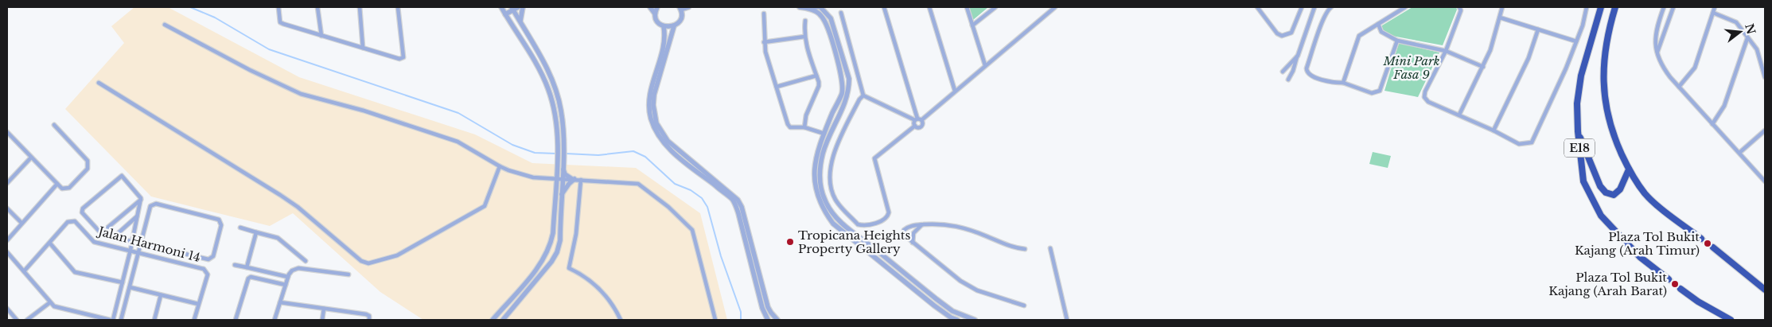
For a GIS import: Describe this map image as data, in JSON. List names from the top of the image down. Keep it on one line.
{"streets":{"highway":["E18"],"street":["Jalan Harmoni 14"]},"parks":["Mini Park Fasa 9"],"places":["Tropicana Heights Property Gallery","Plaza Tol Bukit Kajang (Arah Timur)","Plaza Tol Bukit Kajang (Arah Barat)"],"north":"right"}
